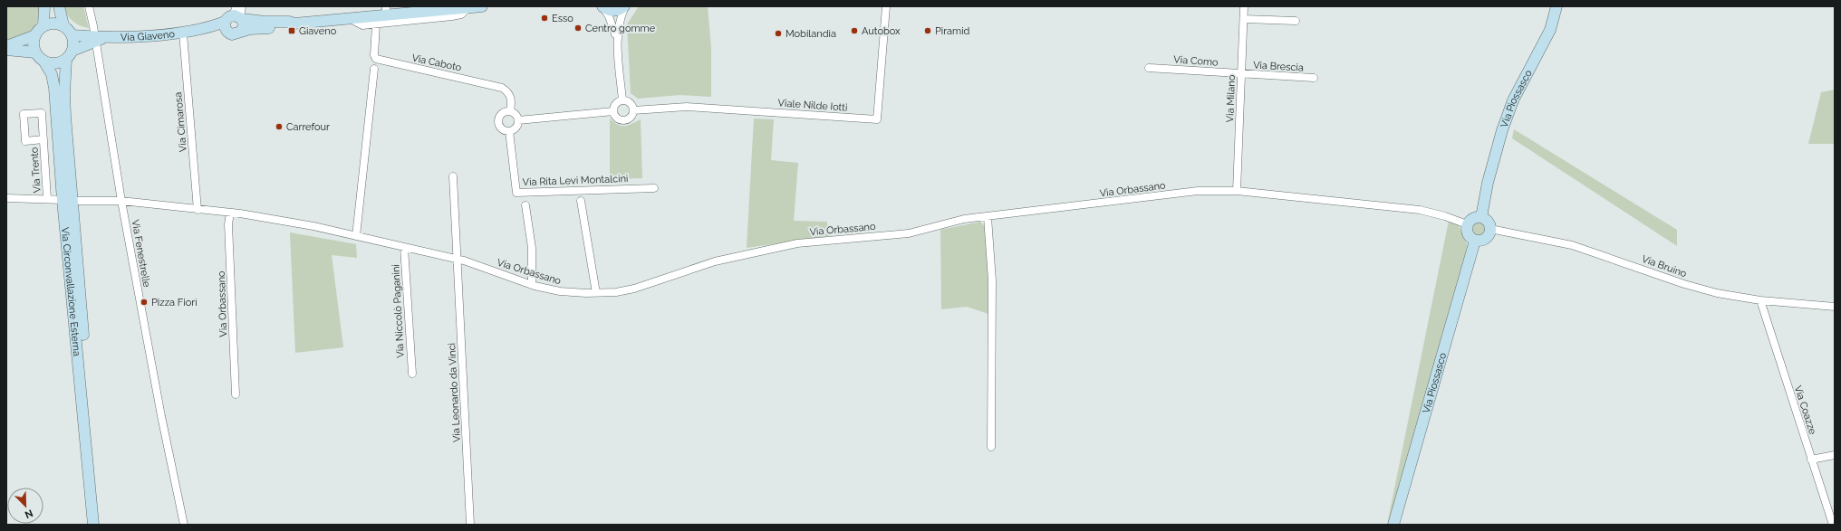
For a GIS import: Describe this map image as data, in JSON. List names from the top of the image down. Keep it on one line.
{"streets":{"main road":["Via Giaveno","Via Piossasco","Via Circonvallazione Esterna"],"street":["Via Como","Via Caboto","Via Brescia","Via Milano","Viale Nilde Iotti","Via Cimarosa","Via Trento","Via Rita Levi Montalcini","Via Orbassano","Via Fenestrelle","Via Bruino","Via Niccolò Paganini","Via Leonardo da Vinci","Via Coazze"]},"crossings":[["Via Giaveno","Via Cimarosa"],["Via Giaveno","Via Fenestrelle"],["Via Giaveno","Via Circonvallazione Esterna"],["Via Como","Via Brescia"],["Via Como","Via Milano"],["Via Caboto","Via Rita Levi Montalcini"],["Via Brescia","Via Milano"],["Via Milano","Via Orbassano"],["Via Piossasco","Via Orbassano"],["Via Piossasco","Via Bruino"],["Via Cimarosa","Via Orbassano"],["Via Trento","Via Orbassano"],["Via Trento","Via Circonvallazione Esterna"],["Via Orbassano","Via Fenestrelle"],["Via Orbassano","Via Bruino"],["Via Orbassano","Via Circonvallazione Esterna"],["Via Orbassano","Via Niccolò Paganini"],["Via Orbassano","Via Leonardo da Vinci"],["Via Bruino","Via Coazze"]],"places":{"other":["Esso","Centro gomme","Autobox","Piramid","Mobilandia","Carrefour","Pizza Fiorì"],"transit":["Giaveno"]},"north":"bottom right"}
